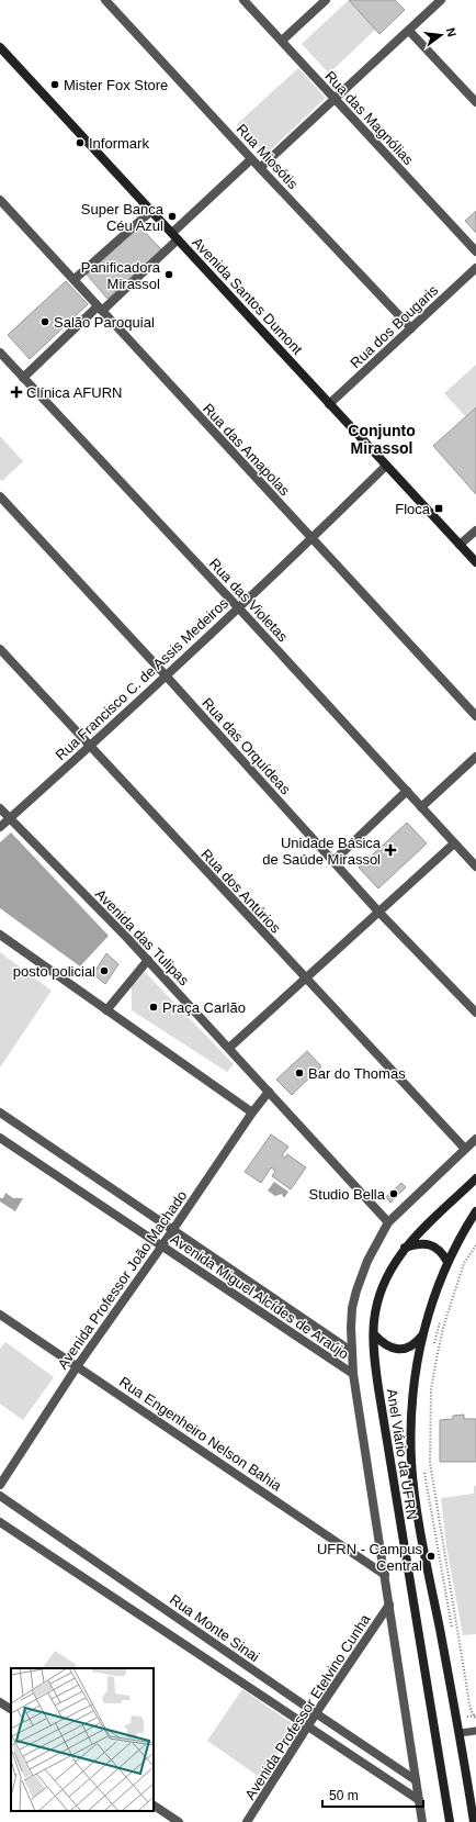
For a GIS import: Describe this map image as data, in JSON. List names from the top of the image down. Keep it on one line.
{"streets":{"main road":["Avenida Santos Dumont","Anel Viário da UFRN"],"street":["Rua das Magnólias","Rua Miosótis","Rua dos Bougaris","Rua das Amapolas","Rua das Violetas","Rua Francisco C. de Assis Medeiros","Rua das Orquídeas","Rua dos Antúrios","Avenida das Tulipas","Avenida Professor João Machado","Avenida Miguel Alcídes de Araújo","Rua Engenheiro Nelson Bahia","Rua Monte Sinai","Avenida Professor Etelvino Cunha"]},"crossings":[["Rua Miosótis","Rua dos Bougaris"],["Avenida Santos Dumont","Rua dos Bougaris"],["Avenida Santos Dumont","Rua Francisco C. de Assis Medeiros"],["Rua das Amapolas","Rua Francisco C. de Assis Medeiros"],["Rua das Violetas","Rua Francisco C. de Assis Medeiros"],["Rua Francisco C. de Assis Medeiros","Rua das Orquídeas"],["Rua Francisco C. de Assis Medeiros","Rua dos Antúrios"],["Rua Francisco C. de Assis Medeiros","Avenida das Tulipas"],["Avenida das Tulipas","Avenida Professor João Machado"],["Avenida Professor João Machado","Avenida Miguel Alcídes de Araújo"],["Avenida Professor João Machado","Rua Engenheiro Nelson Bahia"],["Rua Monte Sinai","Avenida Professor Etelvino Cunha"]],"districts":["Conjunto Mirassol"],"places":{"other":["Mister Fox Store","Informark","Super Banca Céu Azul","Panificadora Mirassol","Salão Paroquial","posto policial","Praça Carlão","Bar do Thomas","Studio Bella","UFRN - Campus Central"],"health":["Clínica AFURN","Unidade Básica de Saúde Mirassol"],"transit":["Floca"]},"scale_bar":"50 m","north":"right"}
